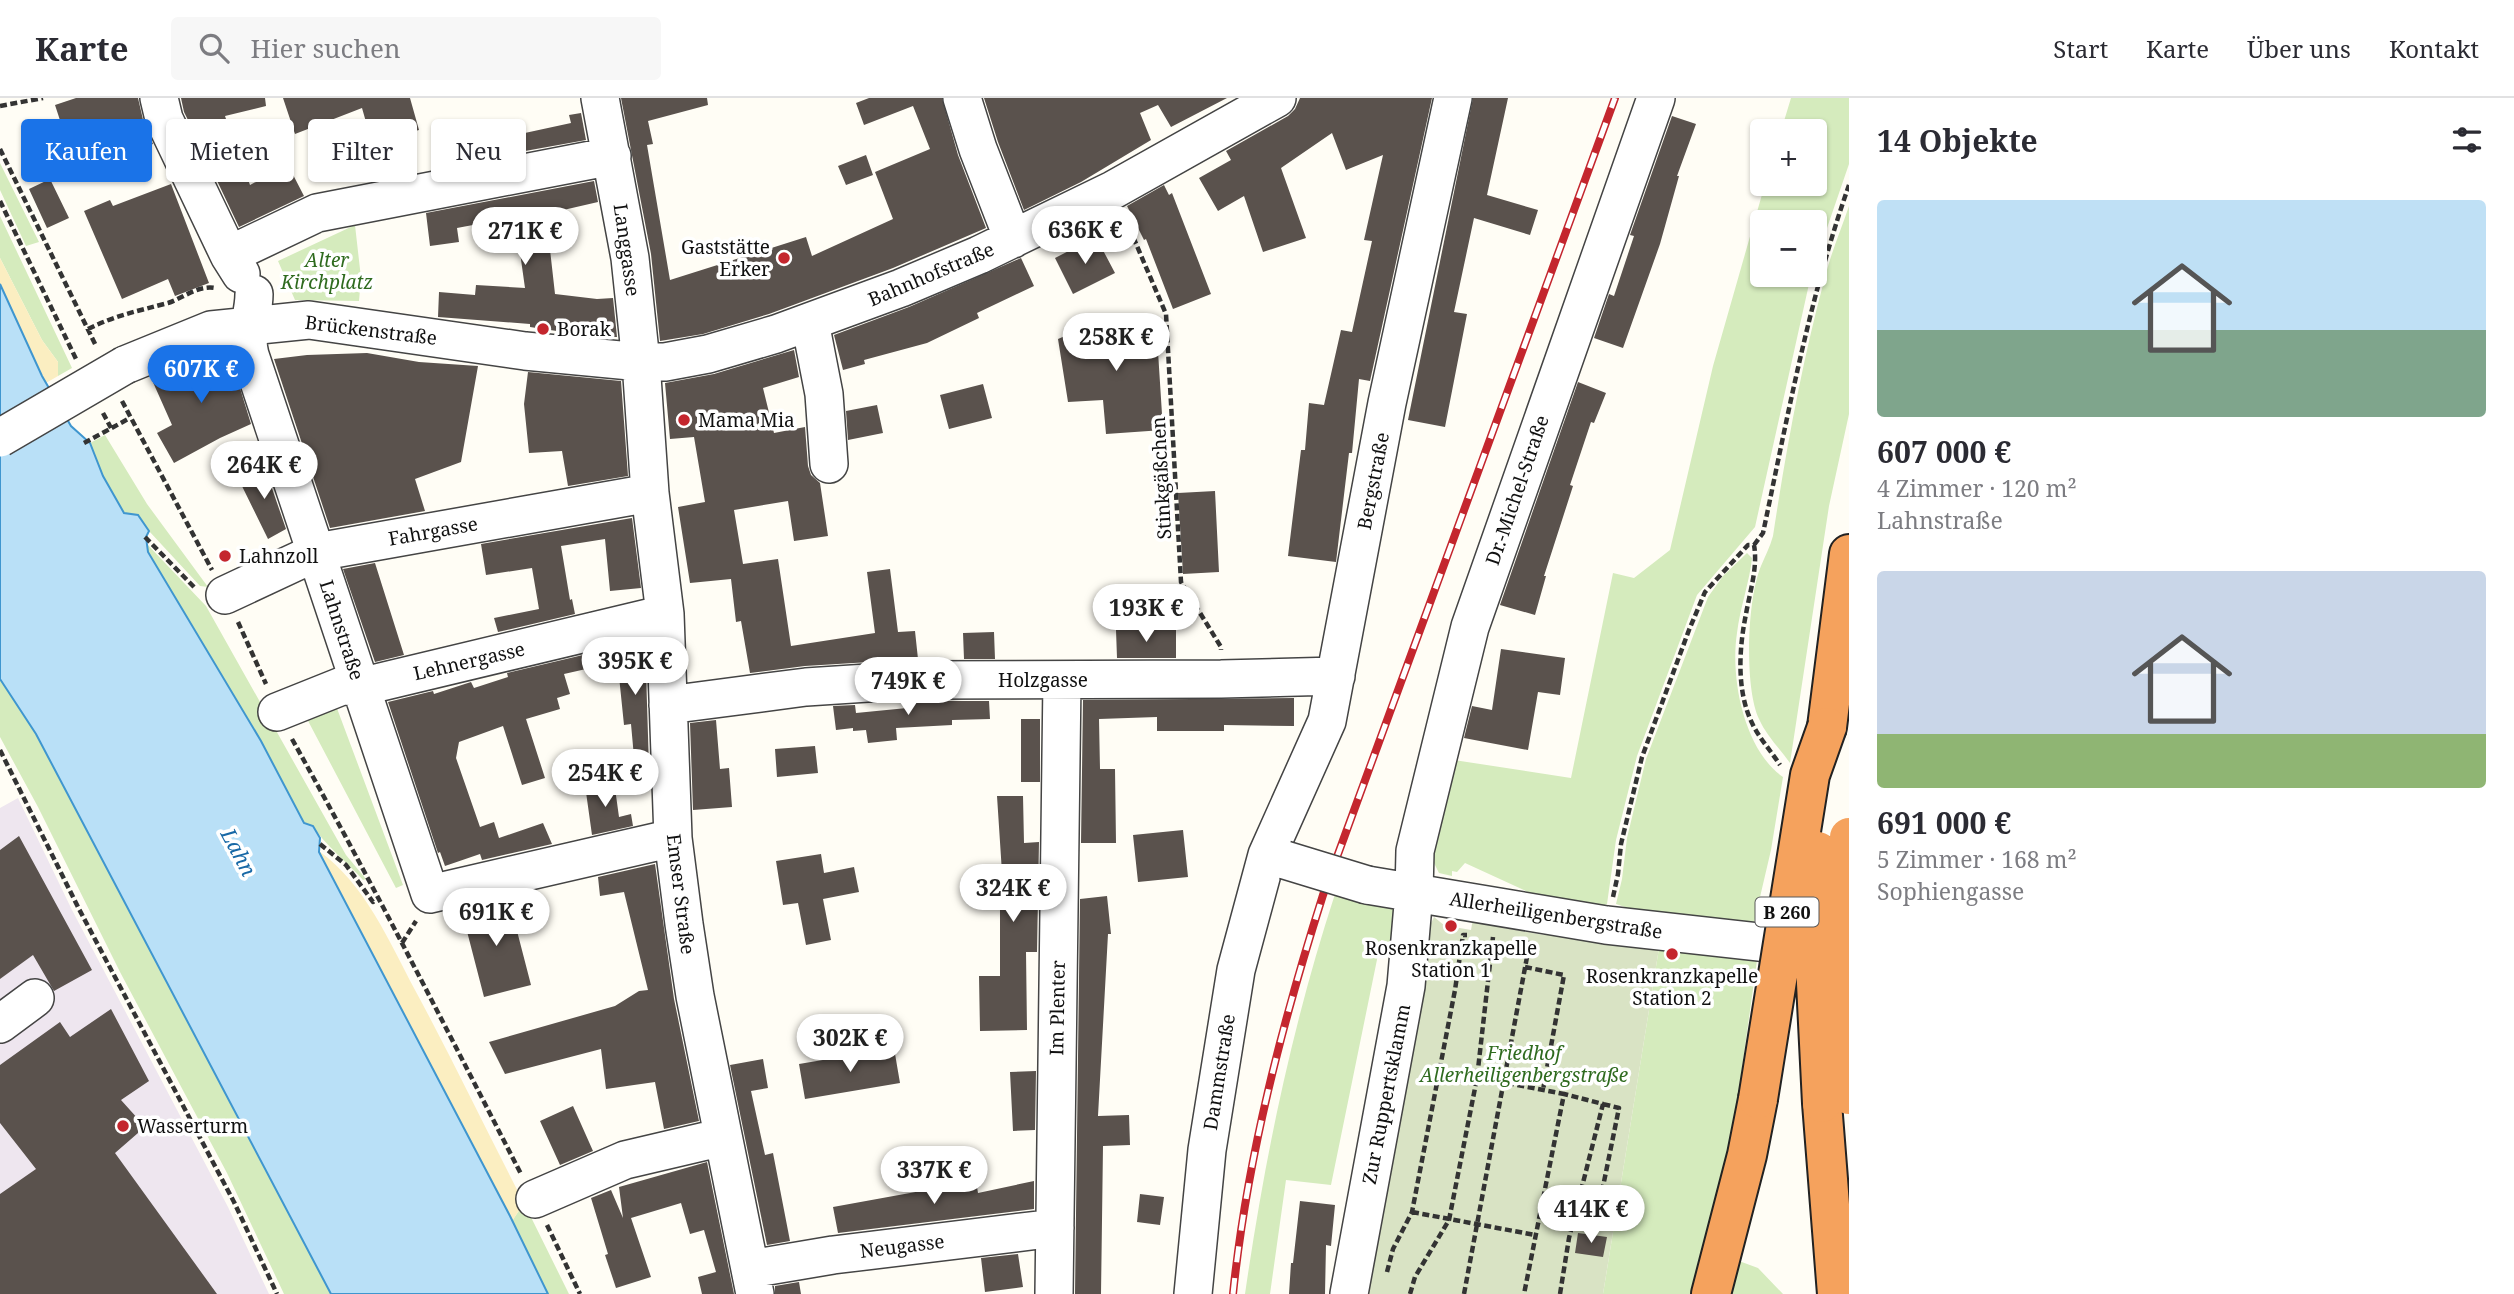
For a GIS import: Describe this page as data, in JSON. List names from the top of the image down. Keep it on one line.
{"streets":{"highway":["B 260"],"street":["Langgasse","Bahnhofstraße","Brückenstraße","Bergstraße","Dr.-Michel-Straße","Fahrgasse","Lahnstraße","Lehnergasse","Holzgasse","Emser Straße","Allerheiligenbergstraße","Im Plenter","Dammstraße","Zur Ruppertsklamm","Neugasse"],"path":["Stinkgäßchen"]},"crossings":[["Langgasse","Brückenstraße"],["Langgasse","Emser Straße"],["Bahnhofstraße","Brückenstraße"],["Bahnhofstraße","Stinkgäßchen"],["Brückenstraße","Lahnstraße"],["Brückenstraße","Emser Straße"],["Stinkgäßchen","Holzgasse"],["Bergstraße","Holzgasse"],["Bergstraße","Allerheiligenbergstraße"],["Bergstraße","Dammstraße"],["Dr.-Michel-Straße","Allerheiligenbergstraße"],["Dr.-Michel-Straße","Zur Ruppertsklamm"],["Fahrgasse","Lahnstraße"],["Fahrgasse","Emser Straße"],["Lahnstraße","Lehnergasse"],["Lahnstraße","Emser Straße"],["Lehnergasse","Emser Straße"],["Holzgasse","Emser Straße"],["Holzgasse","Im Plenter"],["Emser Straße","Neugasse"],["Allerheiligenbergstraße","Dammstraße"],["Allerheiligenbergstraße","Zur Ruppertsklamm"],["Im Plenter","Neugasse"]],"water":["Lahn"],"parks":["Alter Kirchplatz","Friedhof Allerheiligenbergstraße"],"places":["Gaststätte Erker","Borak","Mama Mia","Lahnzoll","Rosenkranzkapelle Station 1","Rosenkranzkapelle Station 2","Wasserturm"],"page":{"header":"Karte","search":"Hier suchen","nav":["Start","Karte","Über uns","Kontakt"],"heading":"14 Objekte","map_buttons":["+","−"],"chip":["Kaufen","Mieten","Filter","Neu"],"list":[{"name":"607 000 €","note":"4 Zimmer · 120 m² · Lahnstraße"},{"name":"691 000 €","note":"5 Zimmer · 168 m² · Sophiengasse"}],"price":["636K €","271K €","258K €","607K €","264K €","193K €","395K €","749K €","254K €","324K €","691K €","302K €","337K €","414K €"]}}
